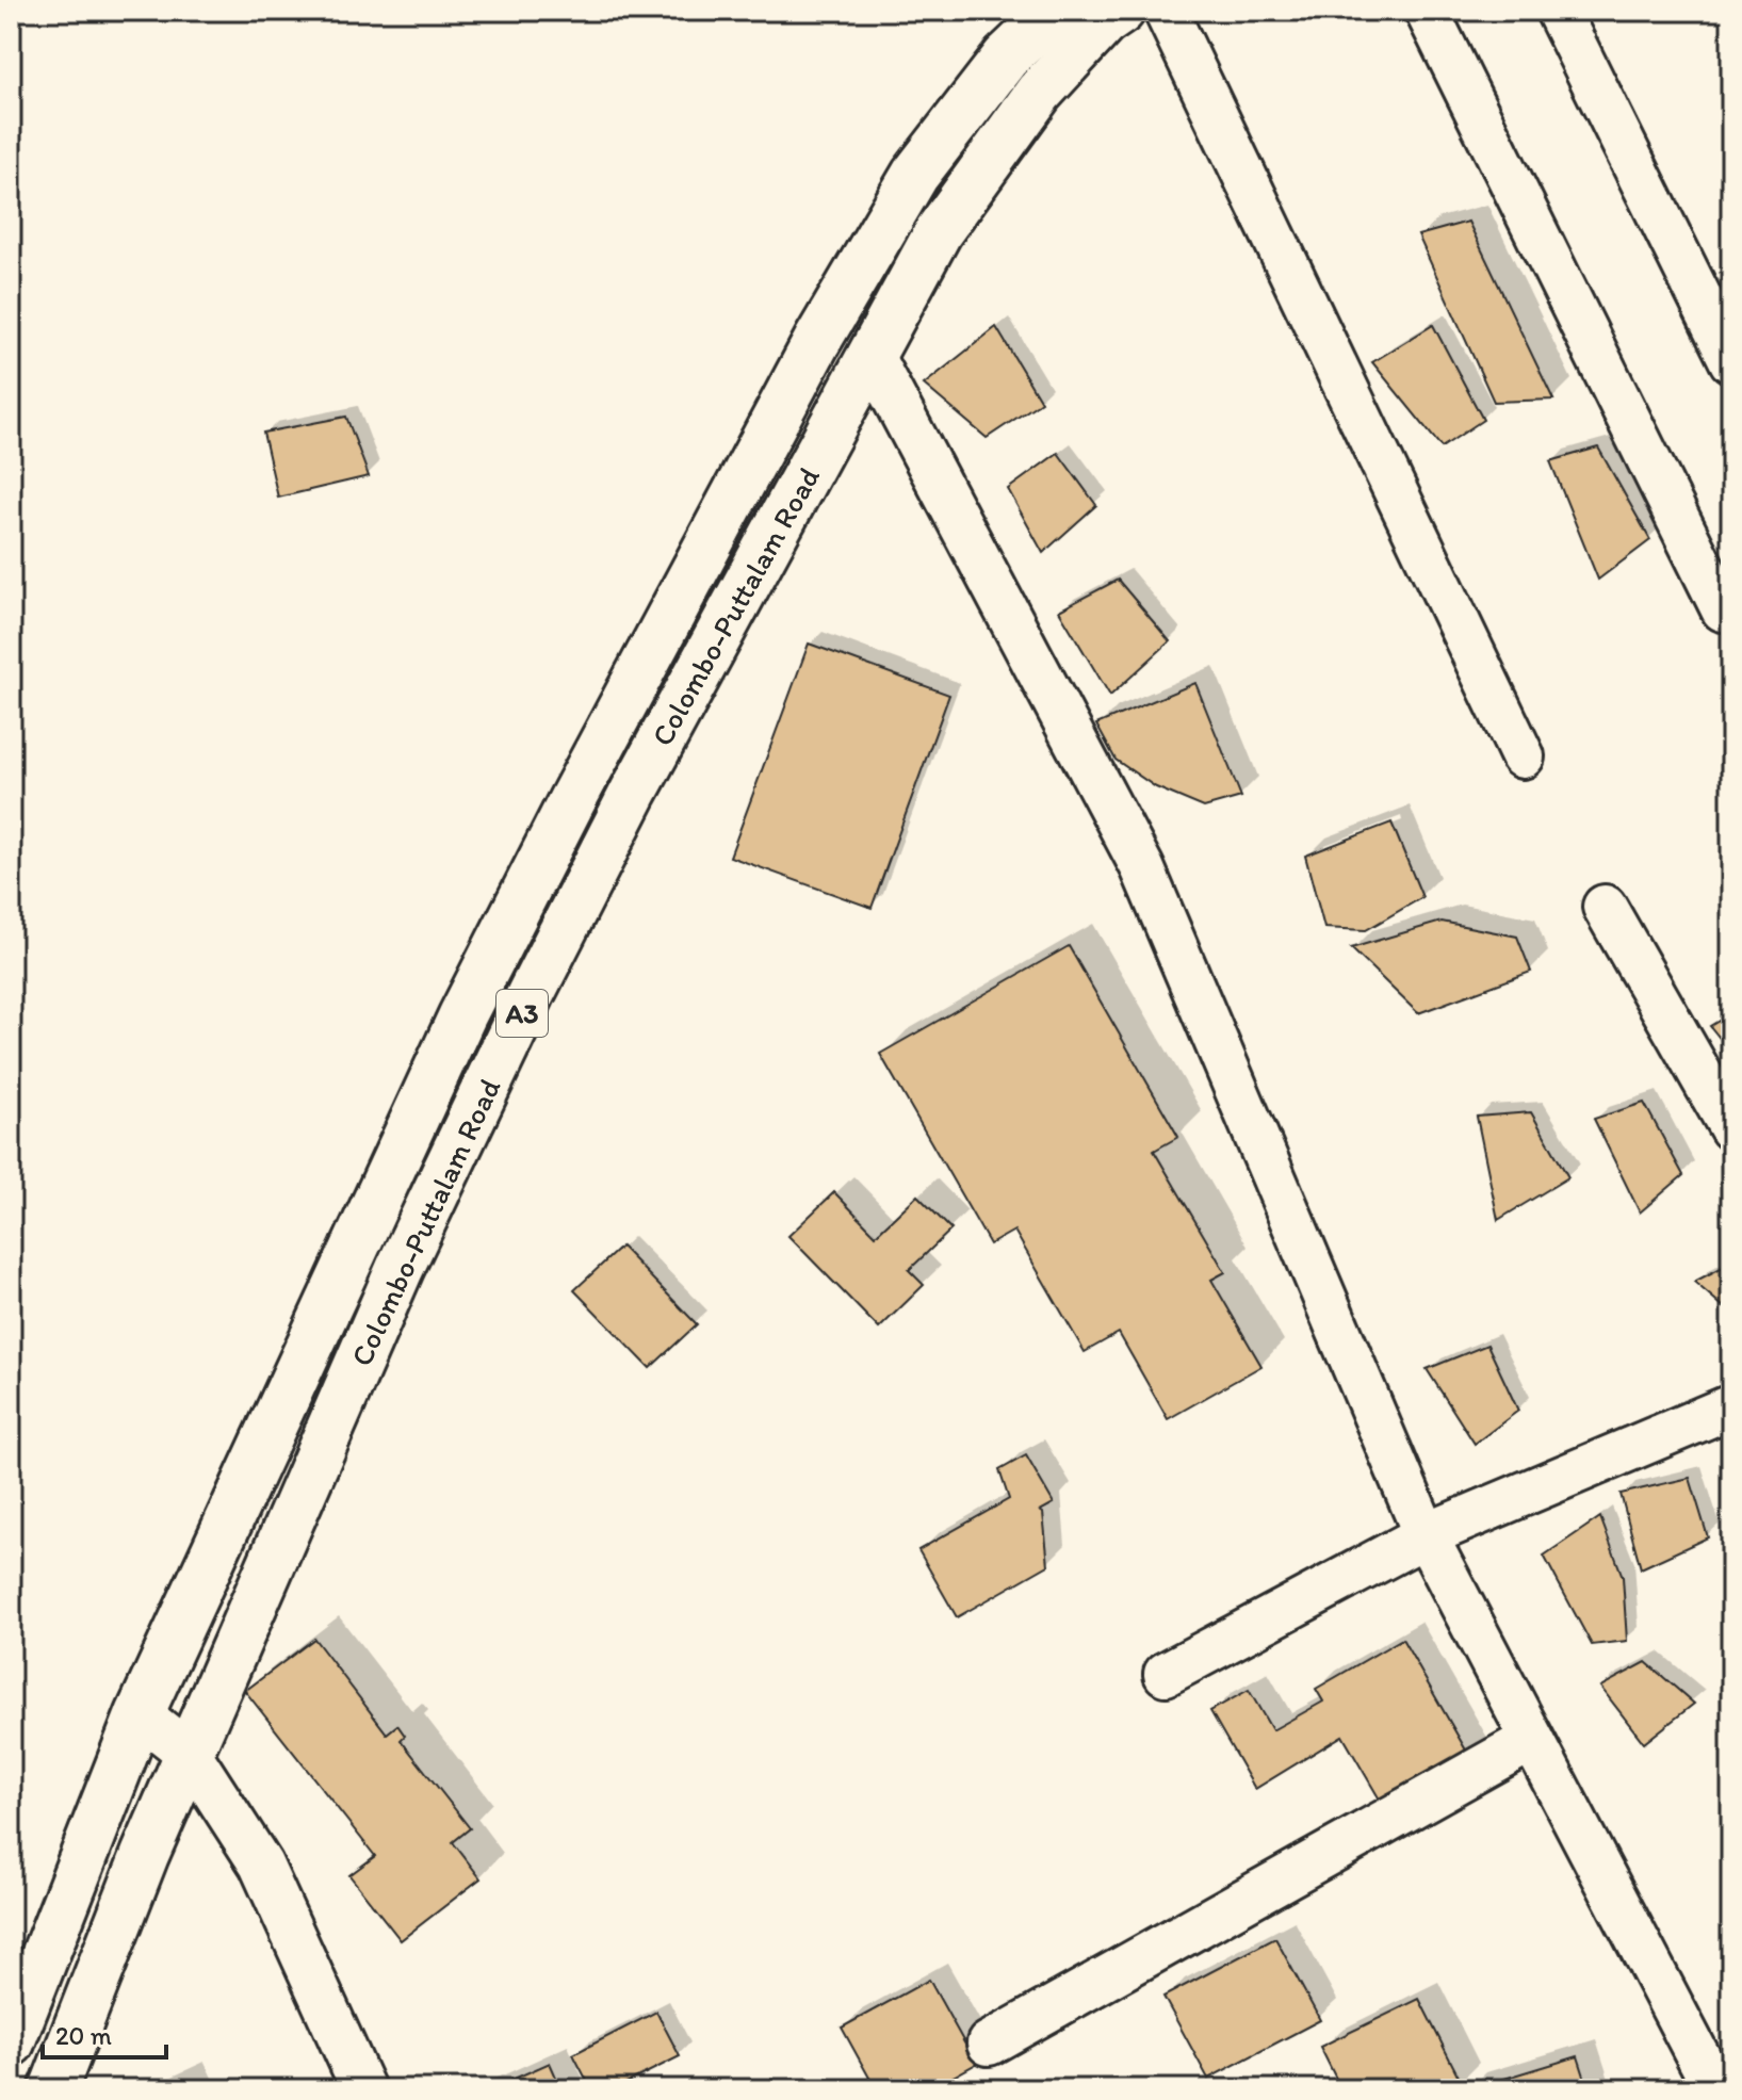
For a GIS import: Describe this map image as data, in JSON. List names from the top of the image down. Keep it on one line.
{"streets":{"highway":["Colombo-Puttalam Road","A3"]},"scale_bar":"20 m"}
